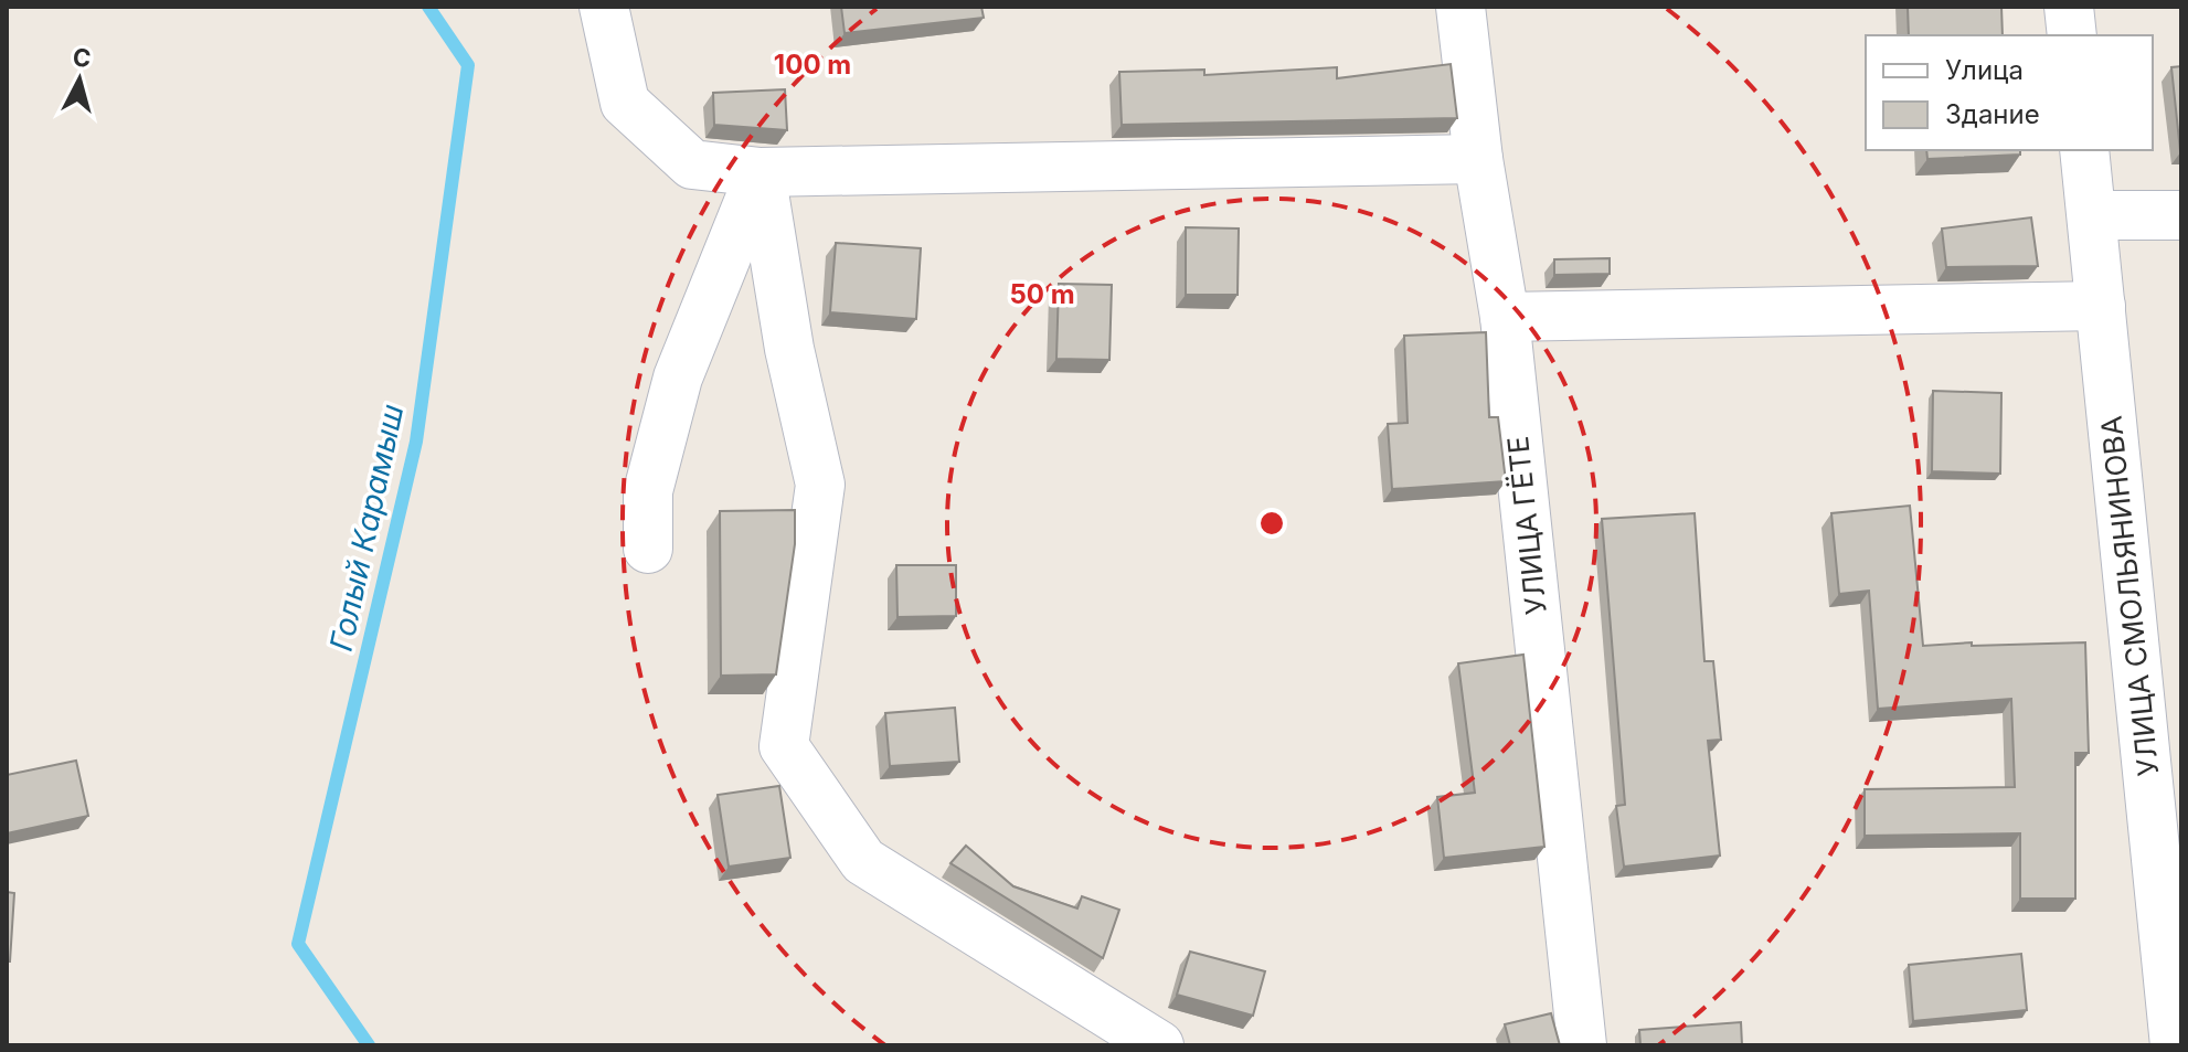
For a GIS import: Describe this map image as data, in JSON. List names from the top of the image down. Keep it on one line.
{"streets":{"street":["УЛИЦА ГЁТЕ","УЛИЦА СМОЛЬЯНИНОВА"]},"water":["Голый Карамыш"],"legend":["Улица","Здание"],"north":"top","rings":["100 m","50 m"]}
